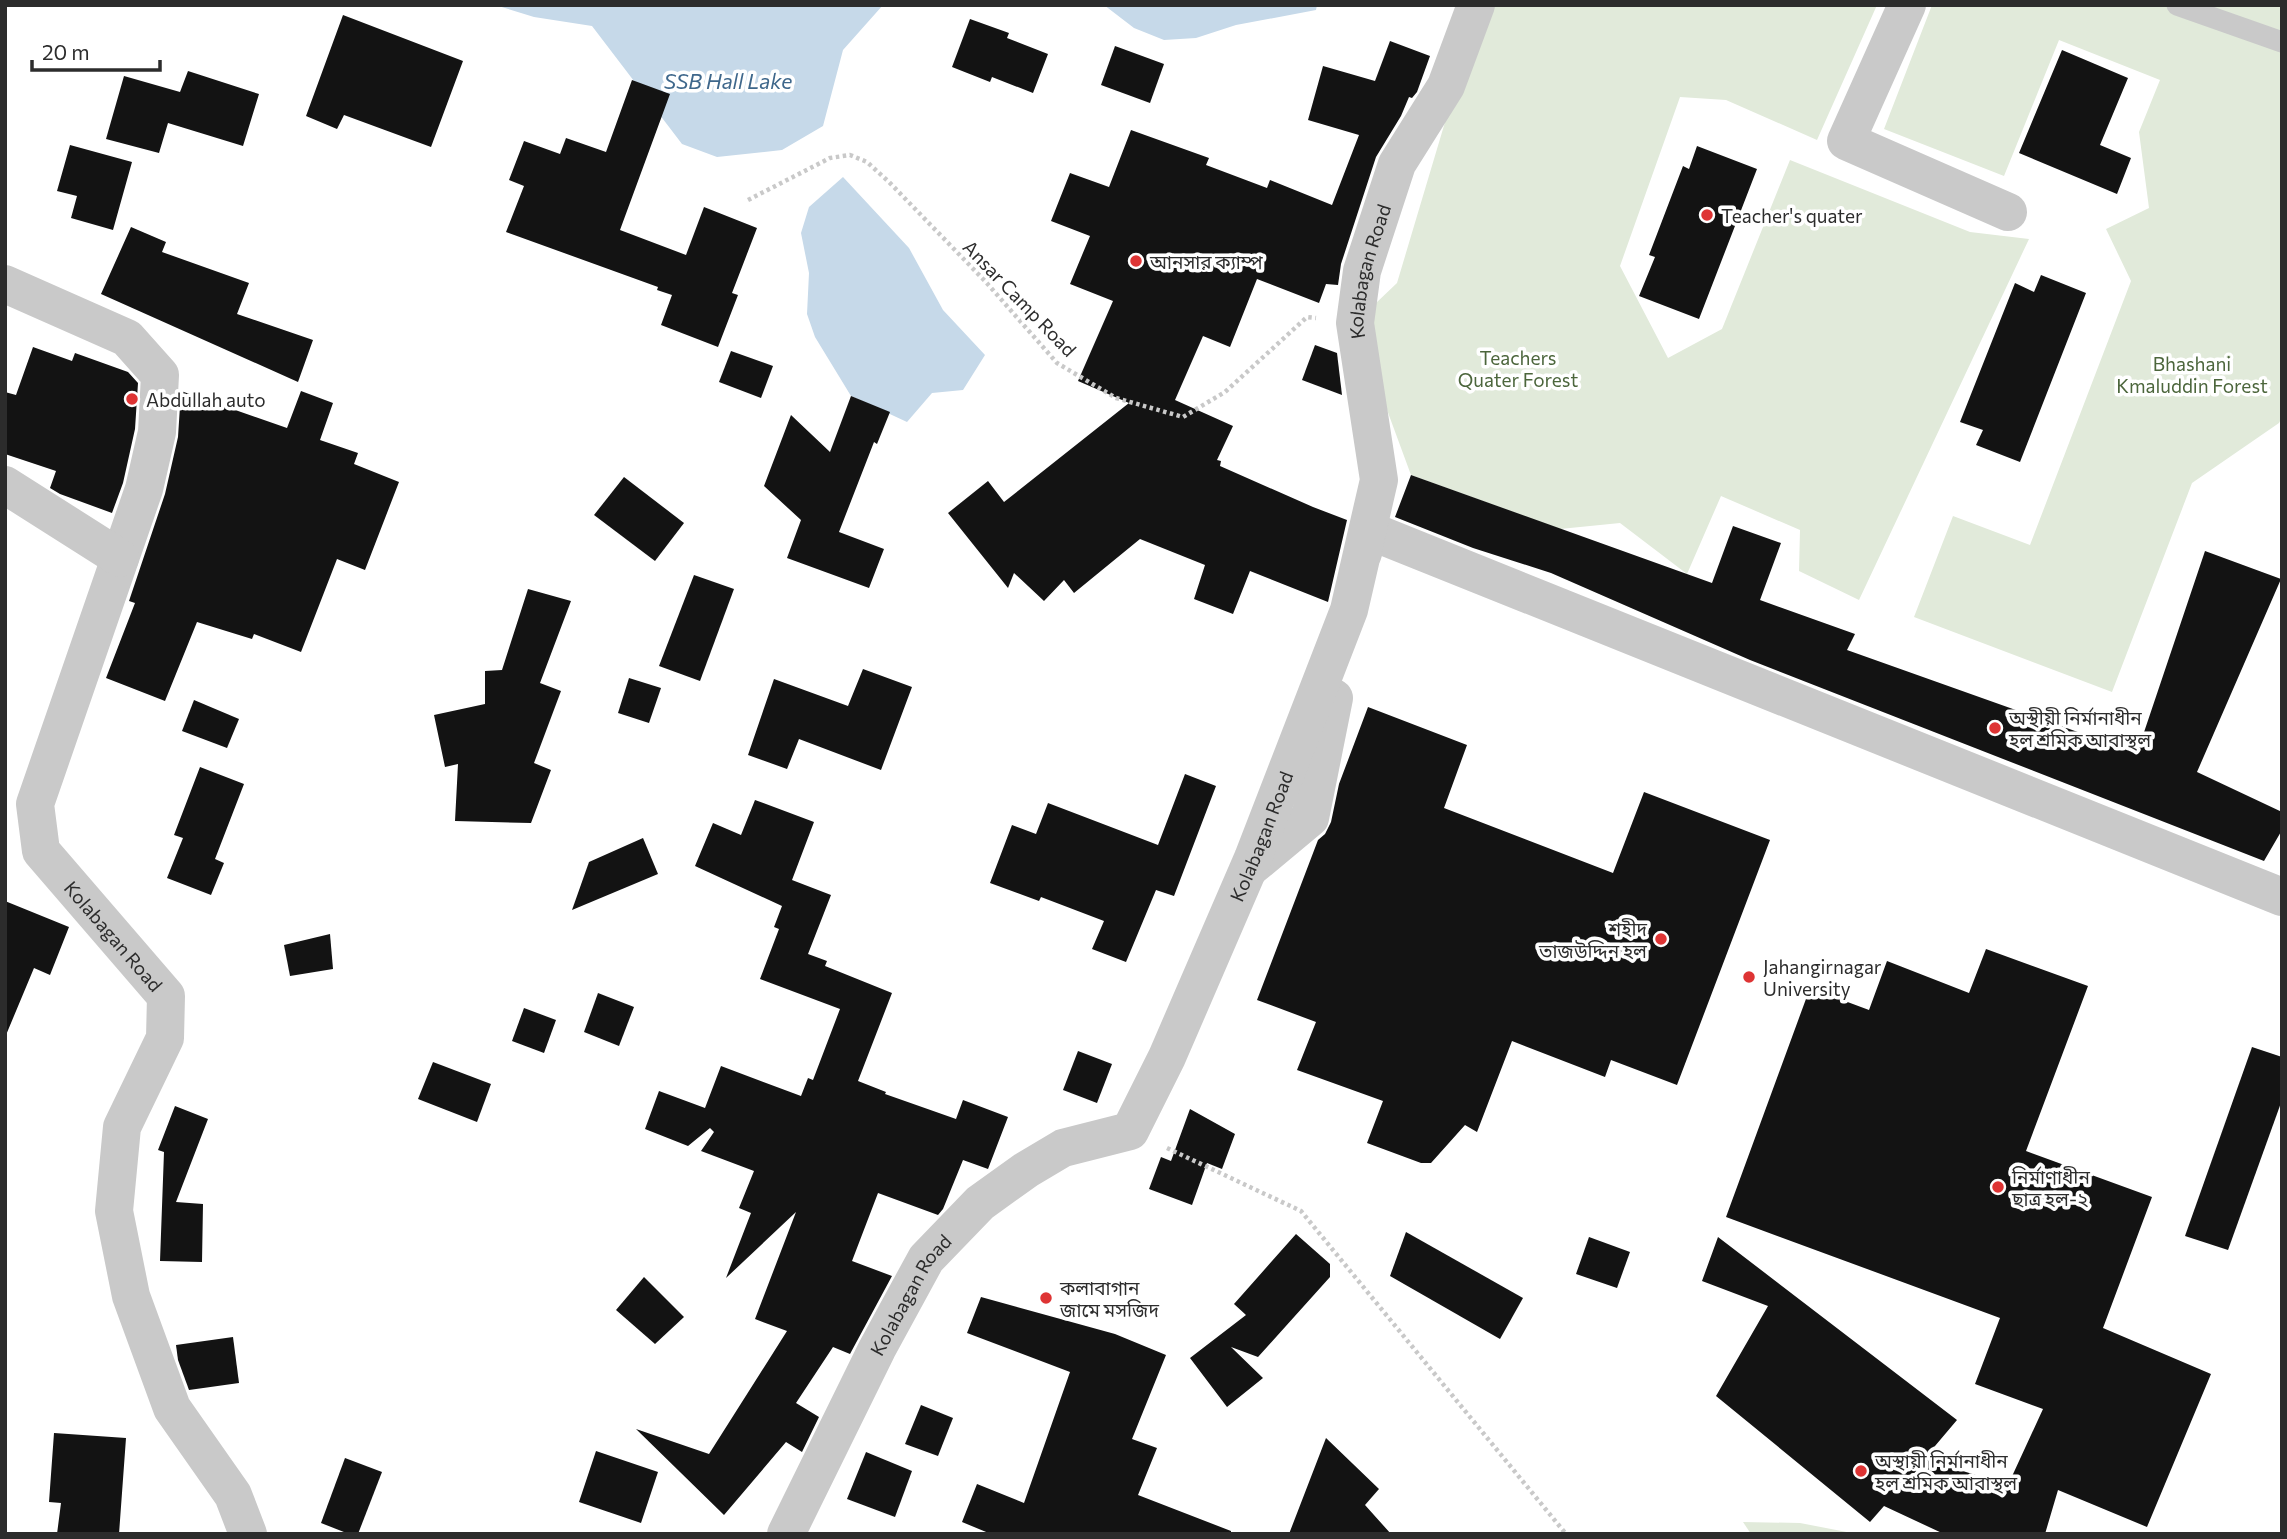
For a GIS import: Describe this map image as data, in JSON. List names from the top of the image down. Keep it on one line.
{"streets":{"street":["Kolabagan Road"],"path":["Ansar Camp Road"]},"crossings":[["Kolabagan Road","Ansar Camp Road"]],"water":["SSB Hall Lake"],"parks":["Teachers Quater Forest","Bhashani Kmaluddin Forest"],"places":["Teacher's quater","আনসার ক্যাম্প","Abdullah auto","অস্থীয়ী নির্মানাধীন হল শ্রমিক আবাস্থল","শহীদ তাজউদ্দিন হল","Jahangirnagar University","নির্মাণাধীন ছাত্র হল-২","কলাবাগান জামে মসজিদ","অস্থায়ী নির্মানাধীন হল শ্রমিক আবাস্থল"],"scale_bar":"20 m"}
